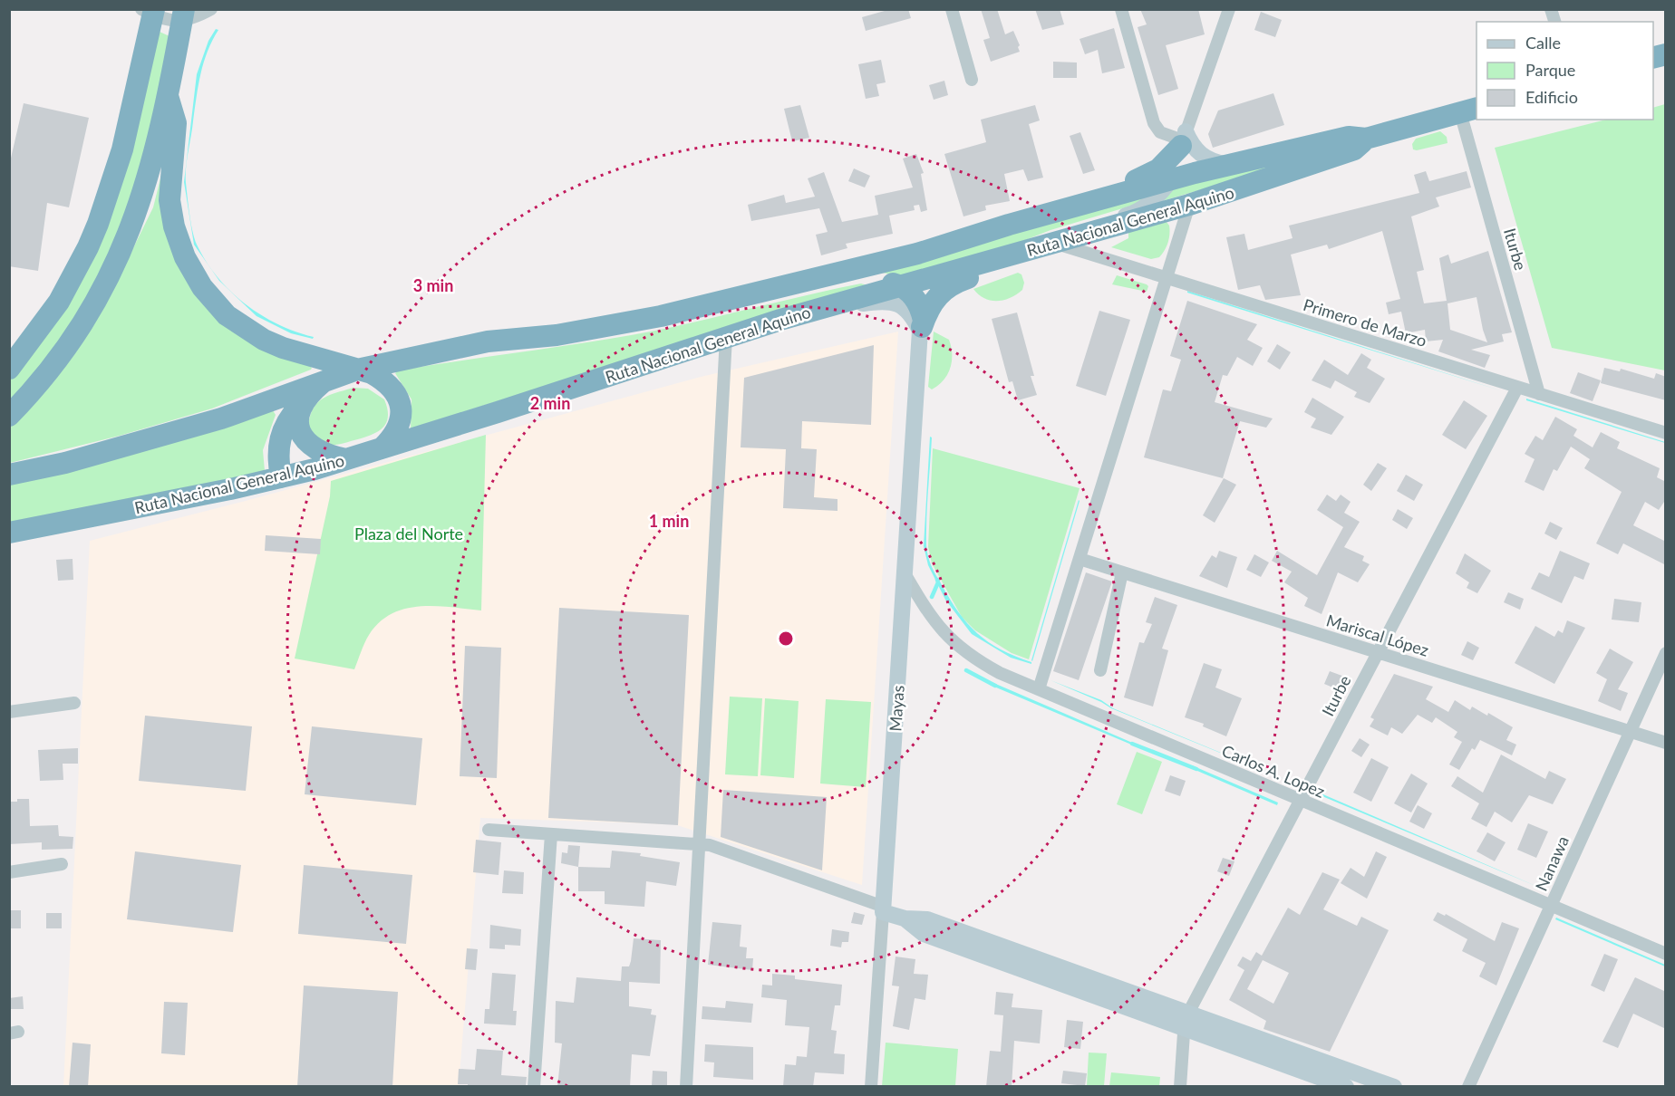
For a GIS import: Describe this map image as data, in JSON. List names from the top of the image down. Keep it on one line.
{"streets":{"highway":["Ruta Nacional General Aquino"],"street":["Iturbe","Primero de Marzo","Mariscal López","Mayas","Carlos A. Lopez","Nanawa"]},"crossings":[["Ruta Nacional General Aquino","Iturbe"],["Ruta Nacional General Aquino","Primero de Marzo"],["Iturbe","Primero de Marzo"],["Iturbe","Mariscal López"],["Iturbe","Carlos A. Lopez"],["Mariscal López","Nanawa"],["Mayas","Carlos A. Lopez"],["Carlos A. Lopez","Nanawa"]],"parks":["Plaza del Norte"],"legend":["Calle","Parque","Edificio"],"rings":["3 min","2 min","1 min"]}
